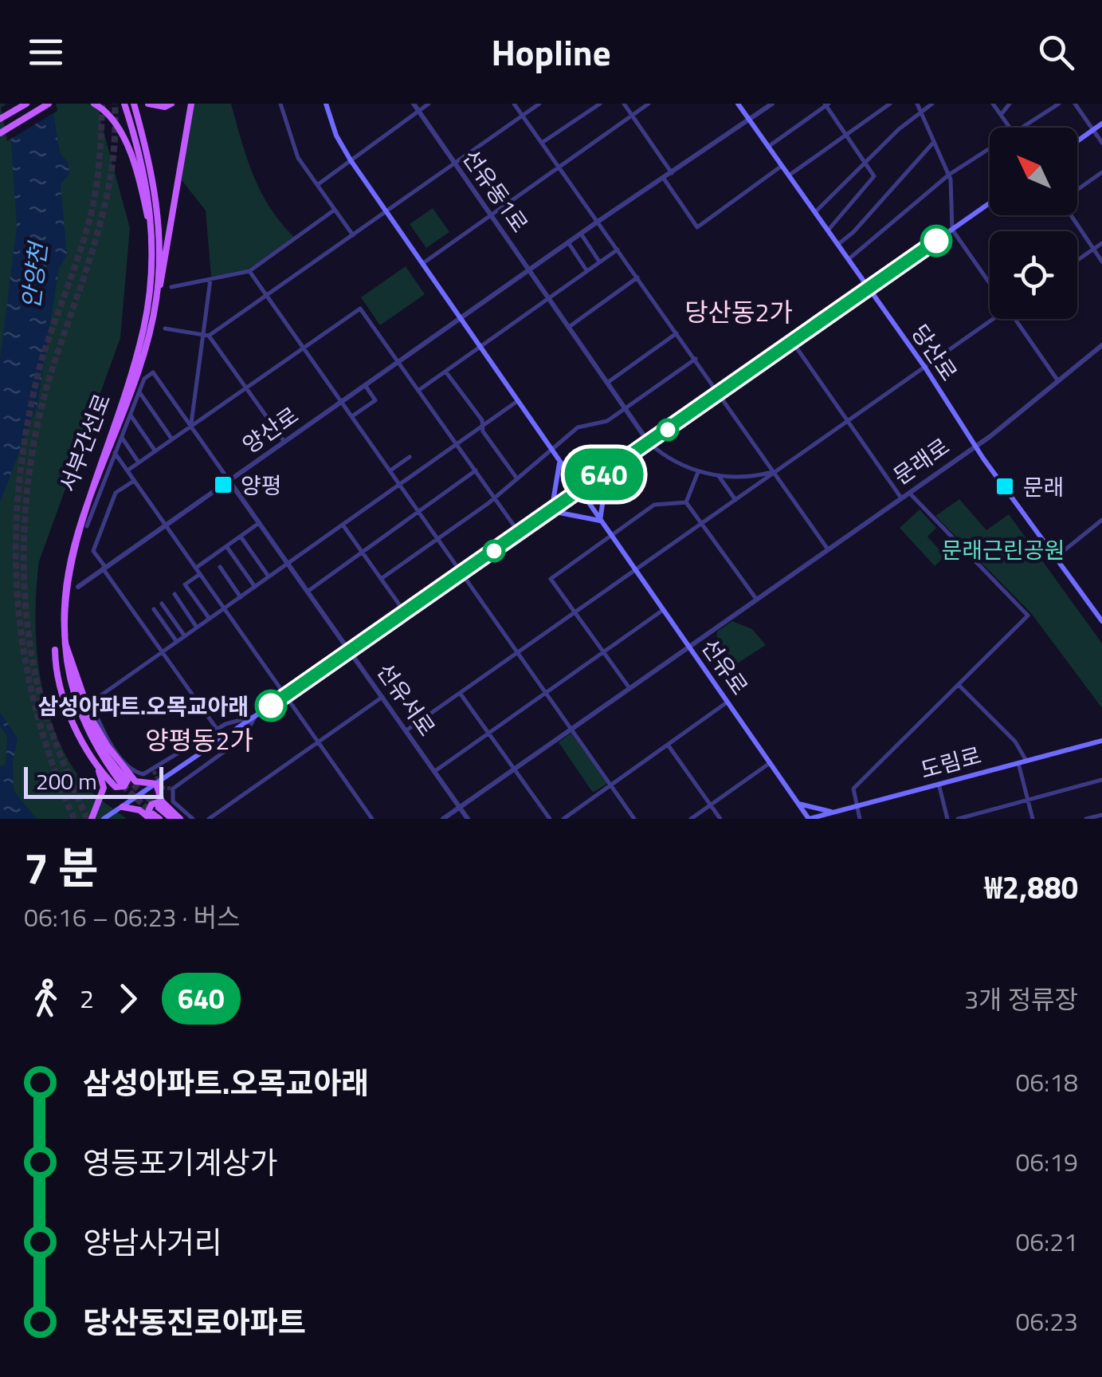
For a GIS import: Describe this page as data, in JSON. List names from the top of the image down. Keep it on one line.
{"streets":{"main road":["당산로","서부간선로","선유로","도림로"],"street":["선유동1로","양산로","문래로","선유서로"]},"crossings":[["선유동1로","양산로"],["당산로","양산로"],["당산로","문래로"],["양산로","선유로"],["양산로","선유서로"],["문래로","선유로"],["문래로","선유서로"],["선유로","도림로"]],"districts":["당산동2가","양평동2가"],"water":["안양천"],"parks":["문래근린공원"],"places":{"transit":["양평","문래"],"other":["삼성아파트.오목교아래"]},"lines":["bus line 640"],"scale_bar":"200 m","north":"top left","page":{"header":"Hopline","on_map":"640","scale":"200 m","heading":["7 분","06:16 – 06:23 · 버스","₩2,880"],"legs":["2","640","3개 정류장"],"list":[{"name":"삼성아파트.오목교아래","value":"06:18"},{"name":"영등포기계상가","value":"06:19"},{"name":"양남사거리","value":"06:21"},{"name":"당산동진로아파트","value":"06:23"}]}}
